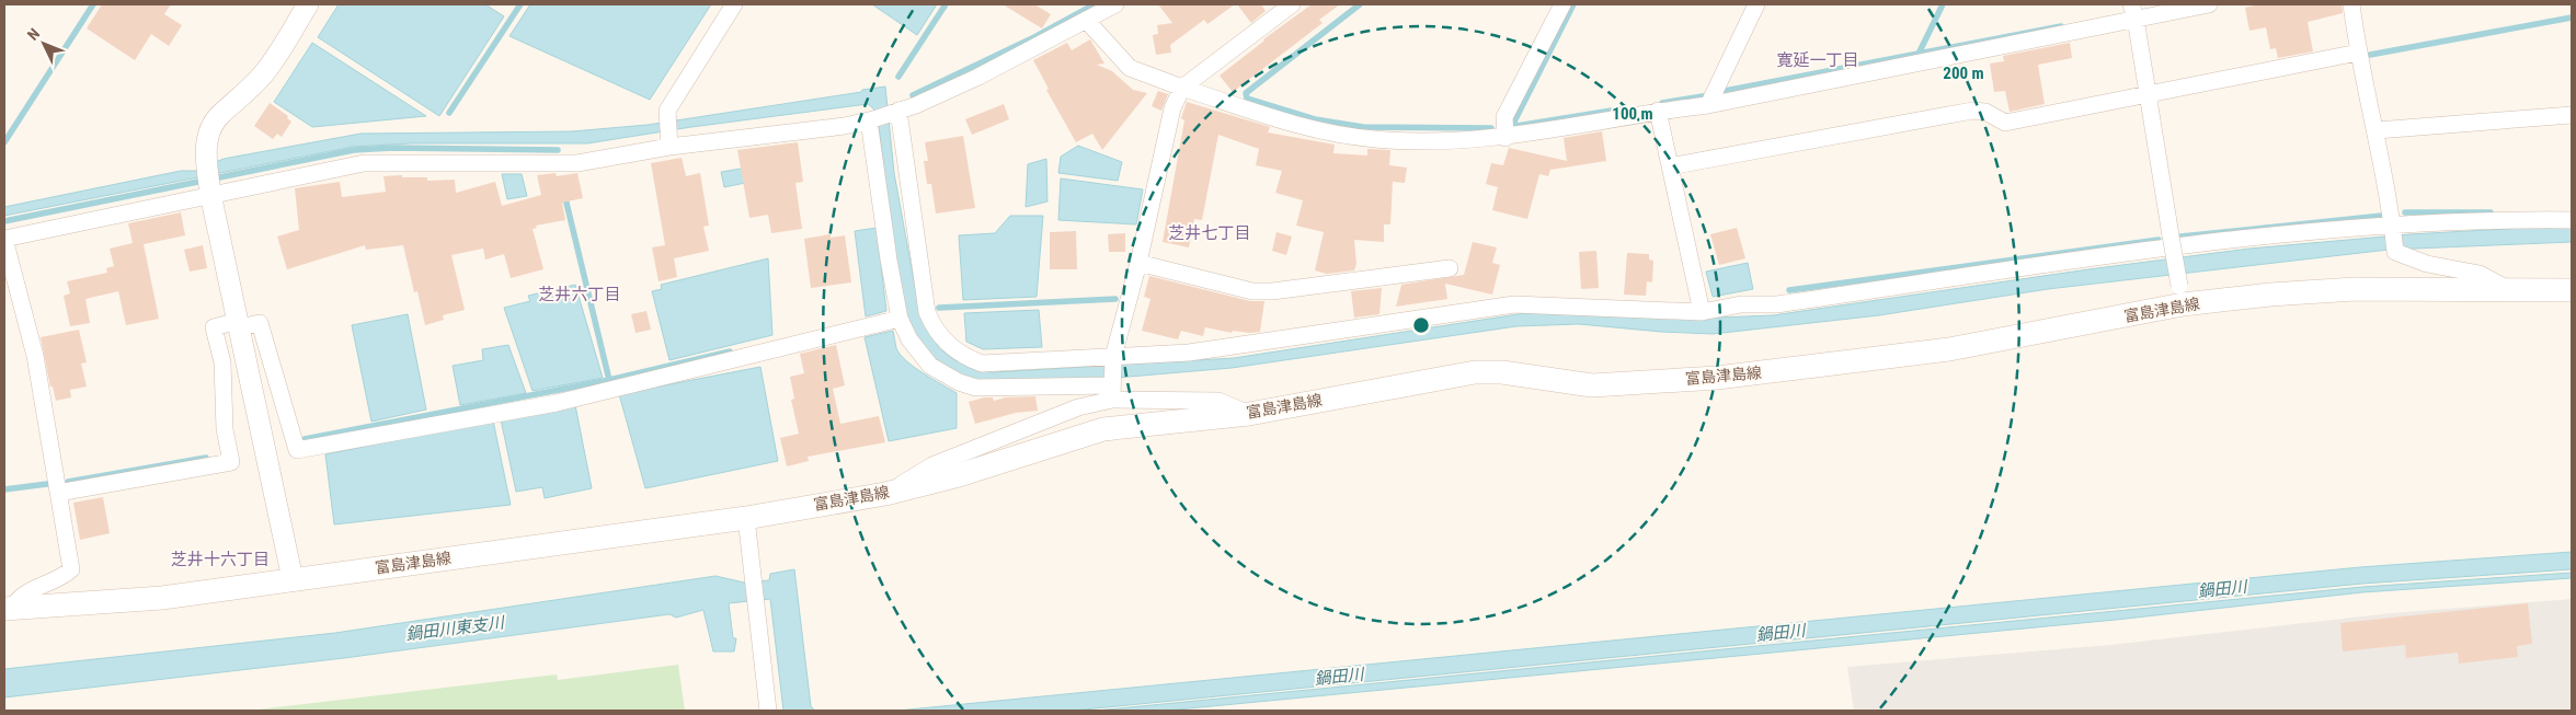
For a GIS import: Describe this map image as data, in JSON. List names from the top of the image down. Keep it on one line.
{"streets":{"main road":["富島津島線"]},"districts":["寛延一丁目","芝井七丁目","芝井六丁目","芝井十六丁目"],"water":["鍋田川","鍋田川東支川"],"north":"top left","rings":["200 m","100 m"]}
